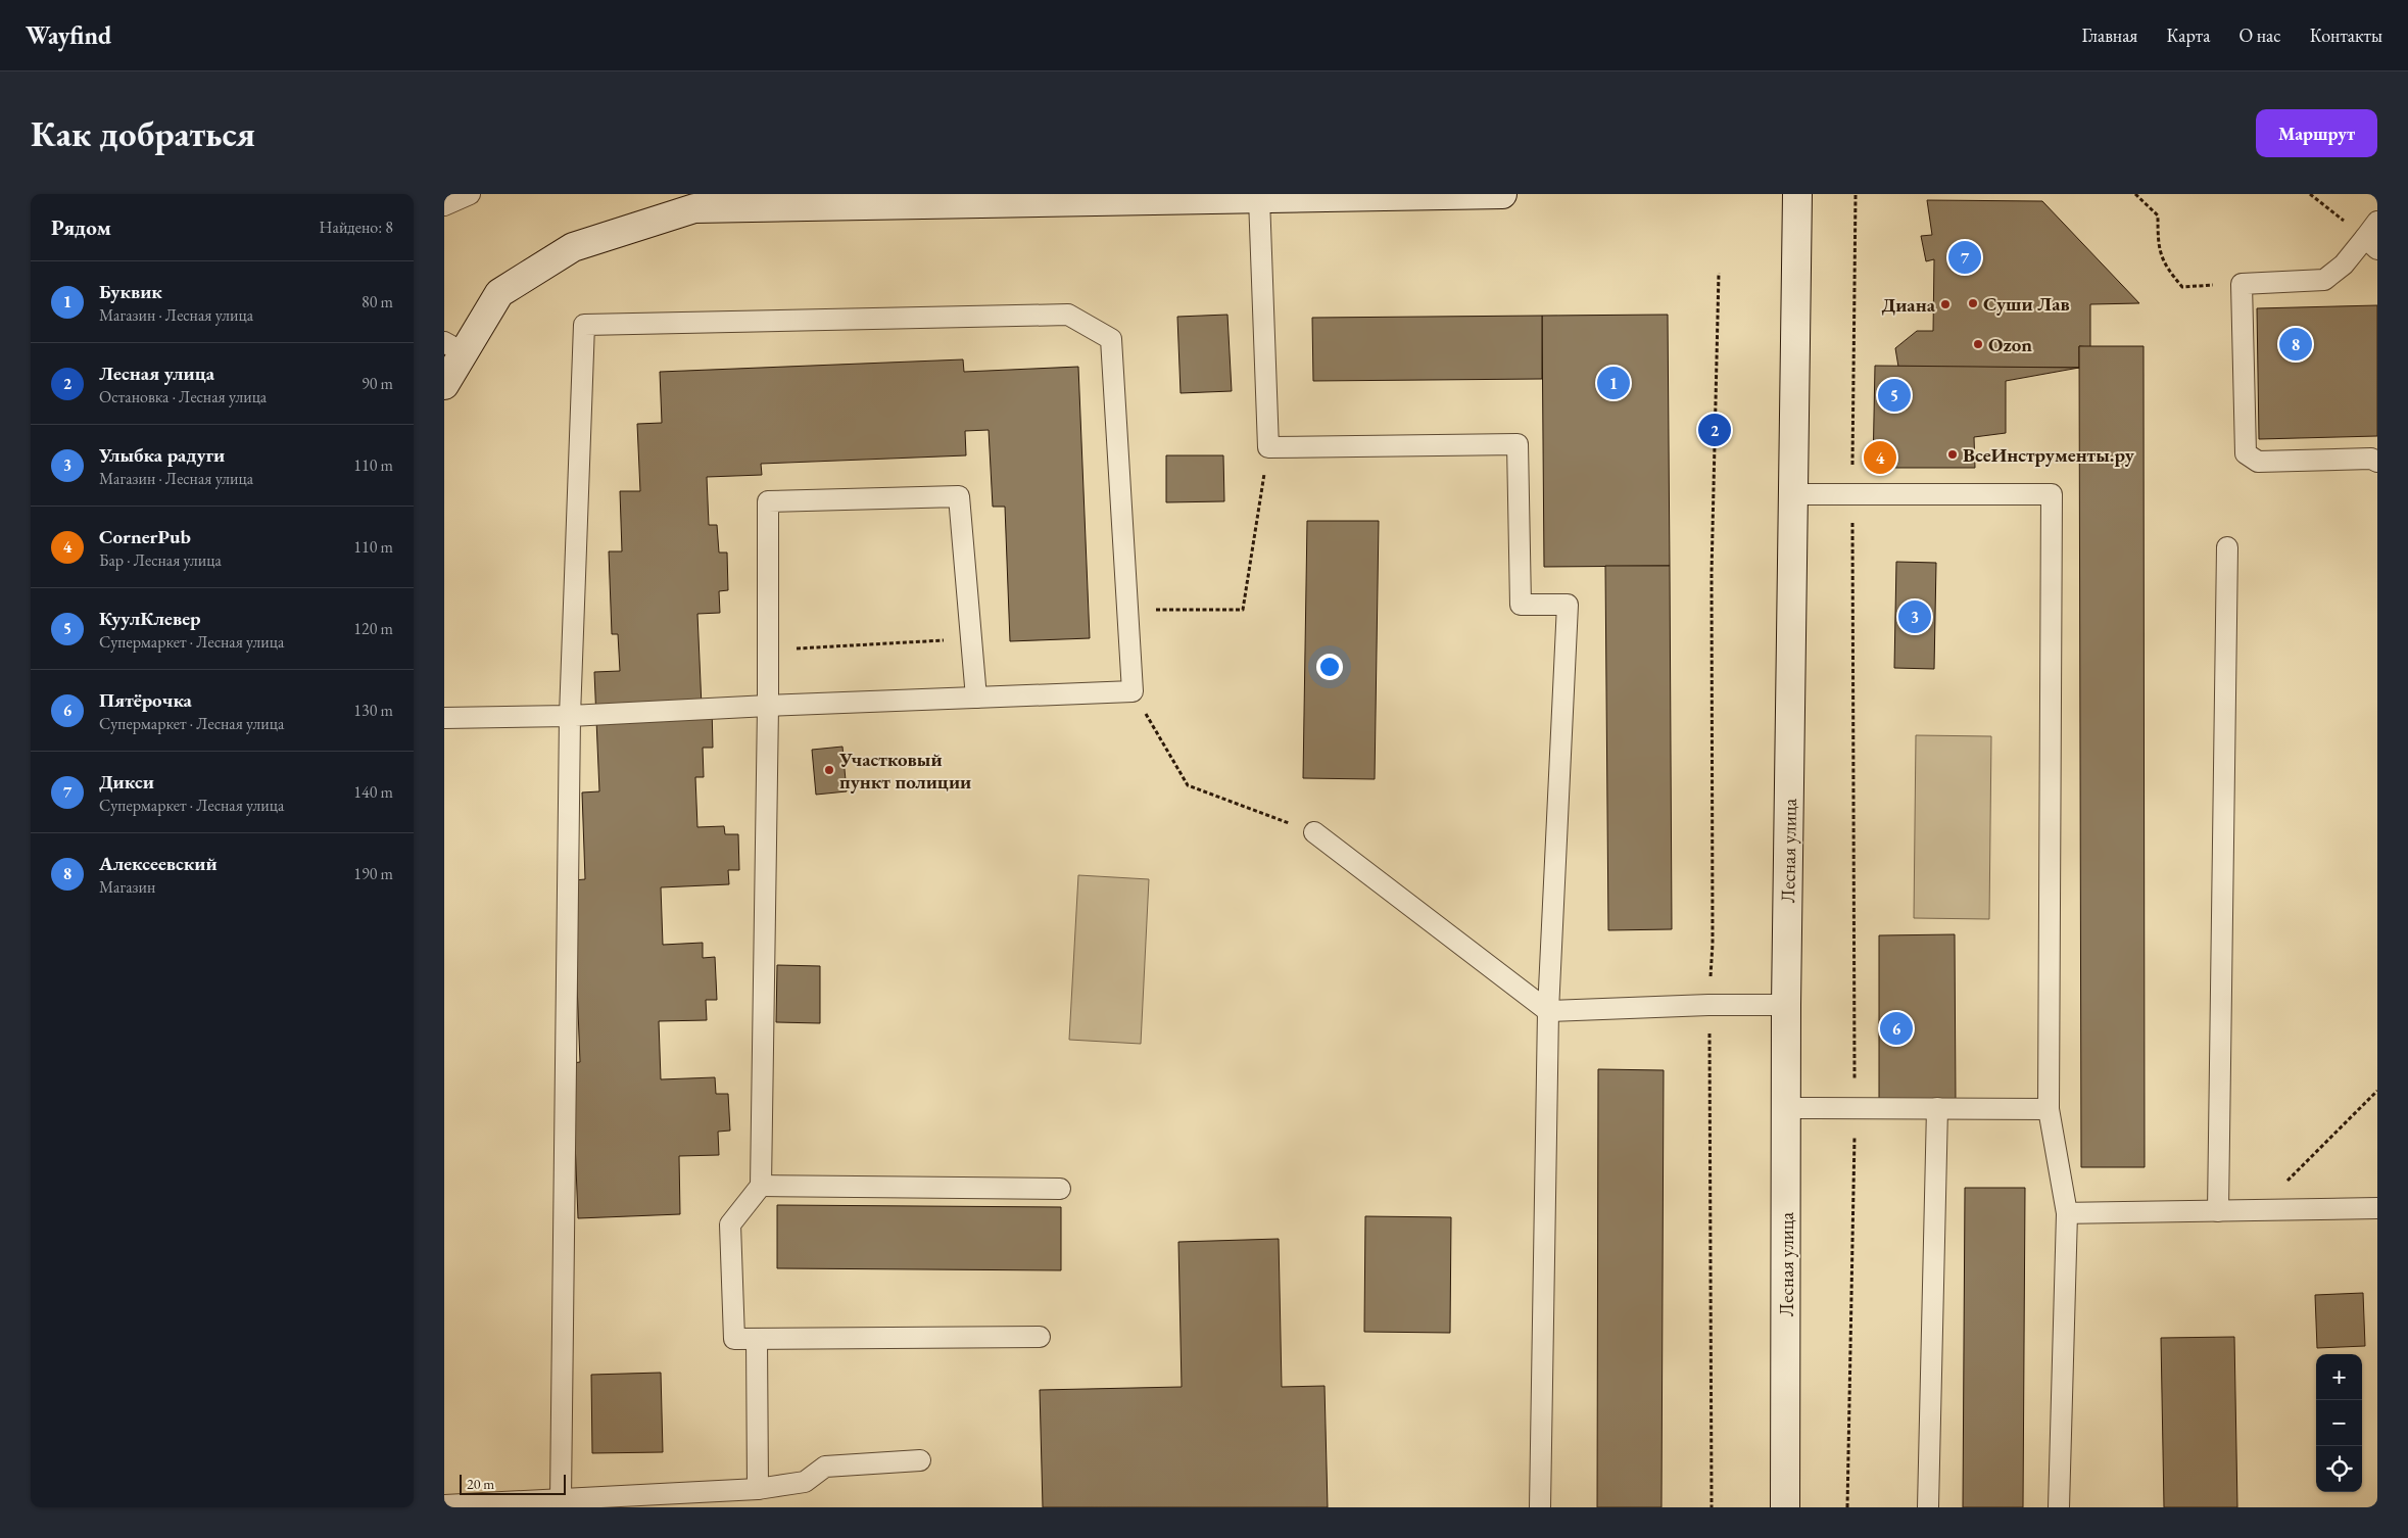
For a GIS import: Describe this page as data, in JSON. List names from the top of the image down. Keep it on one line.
{"streets":{"street":["Лесная улица"]},"places":["Суши Лав","Диана","Ozon","ВсеИнструменты.ру","Участковый пункт полиции"],"scale_bar":"20 m","page":{"header":"Wayfind","nav":["Главная","Карта","О нас","Контакты"],"buttons":"Маршрут","title":"Как добраться","heading":["Рядом","Найдено: 8"],"pins":["7","8","1","5","2","4","3","6"],"list":[{"mark":"1","name":"Буквик","note":"Магазин · Лесная улица","value":"80 m"},{"mark":"2","name":"Лесная улица","note":"Остановка · Лесная улица","value":"90 m"},{"mark":"3","name":"Улыбка радуги","note":"Магазин · Лесная улица","value":"110 m"},{"mark":"4","name":"CornerPub","note":"Бар · Лесная улица","value":"110 m"},{"mark":"5","name":"КуулКлевер","note":"Супермаркет · Лесная улица","value":"120 m"},{"mark":"6","name":"Пятёрочка","note":"Супермаркет · Лесная улица","value":"130 m"},{"mark":"7","name":"Дикси","note":"Супермаркет · Лесная улица","value":"140 m"},{"mark":"8","name":"Алексеевский","note":"Магазин","value":"190 m"}],"map_buttons":["+","−"],"scale":"20 m"}}
